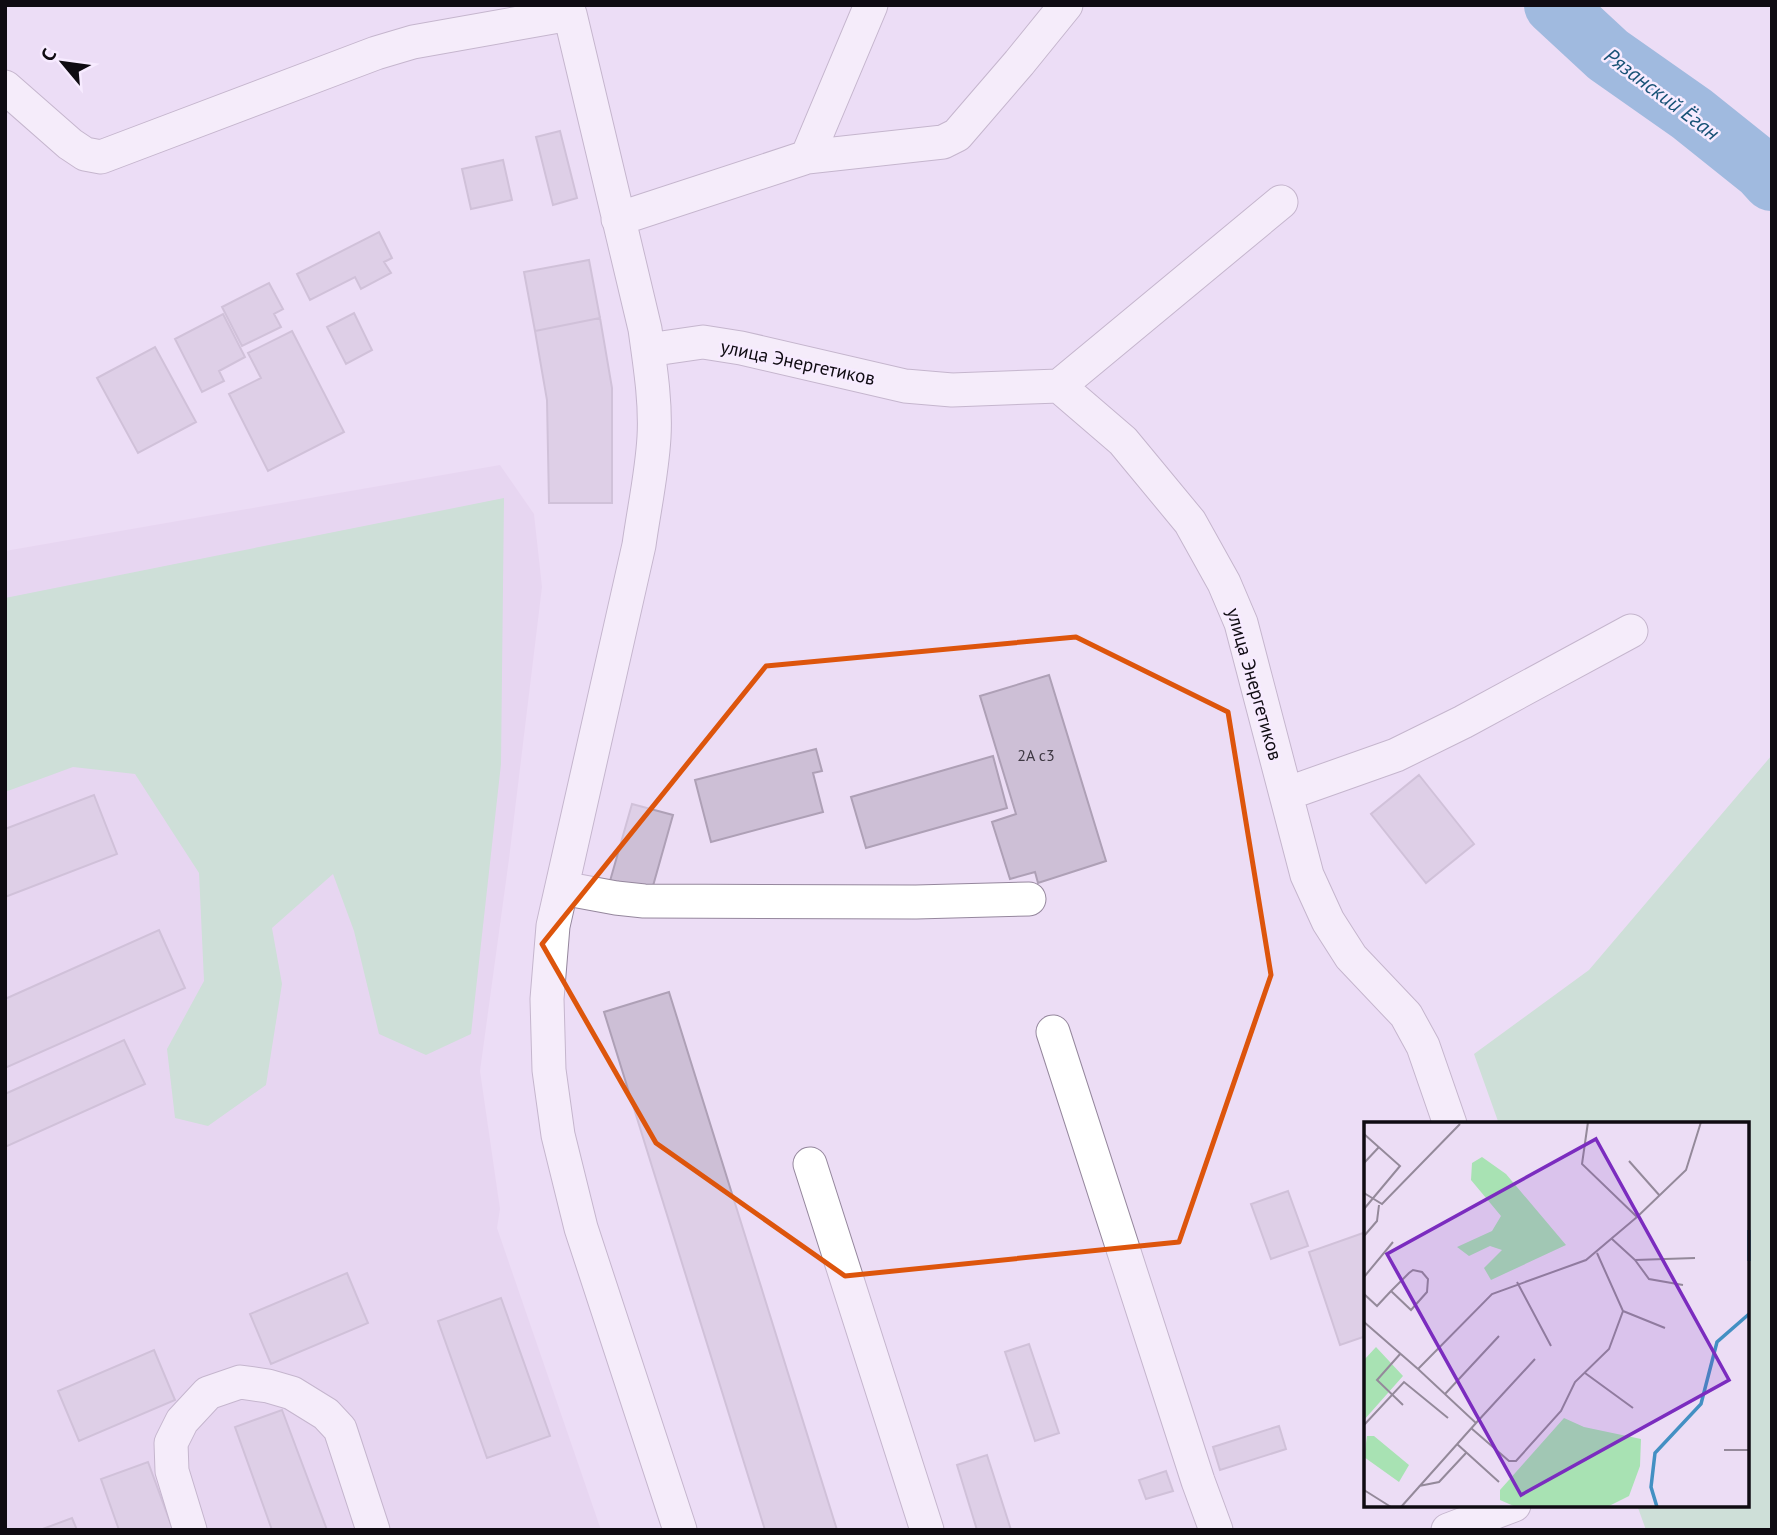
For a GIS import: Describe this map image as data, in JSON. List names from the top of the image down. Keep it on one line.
{"streets":{"street":["улица Энергетиков"]},"water":["Рязанский Ёган"],"house_numbers":["2А с3"],"north":"top left"}
